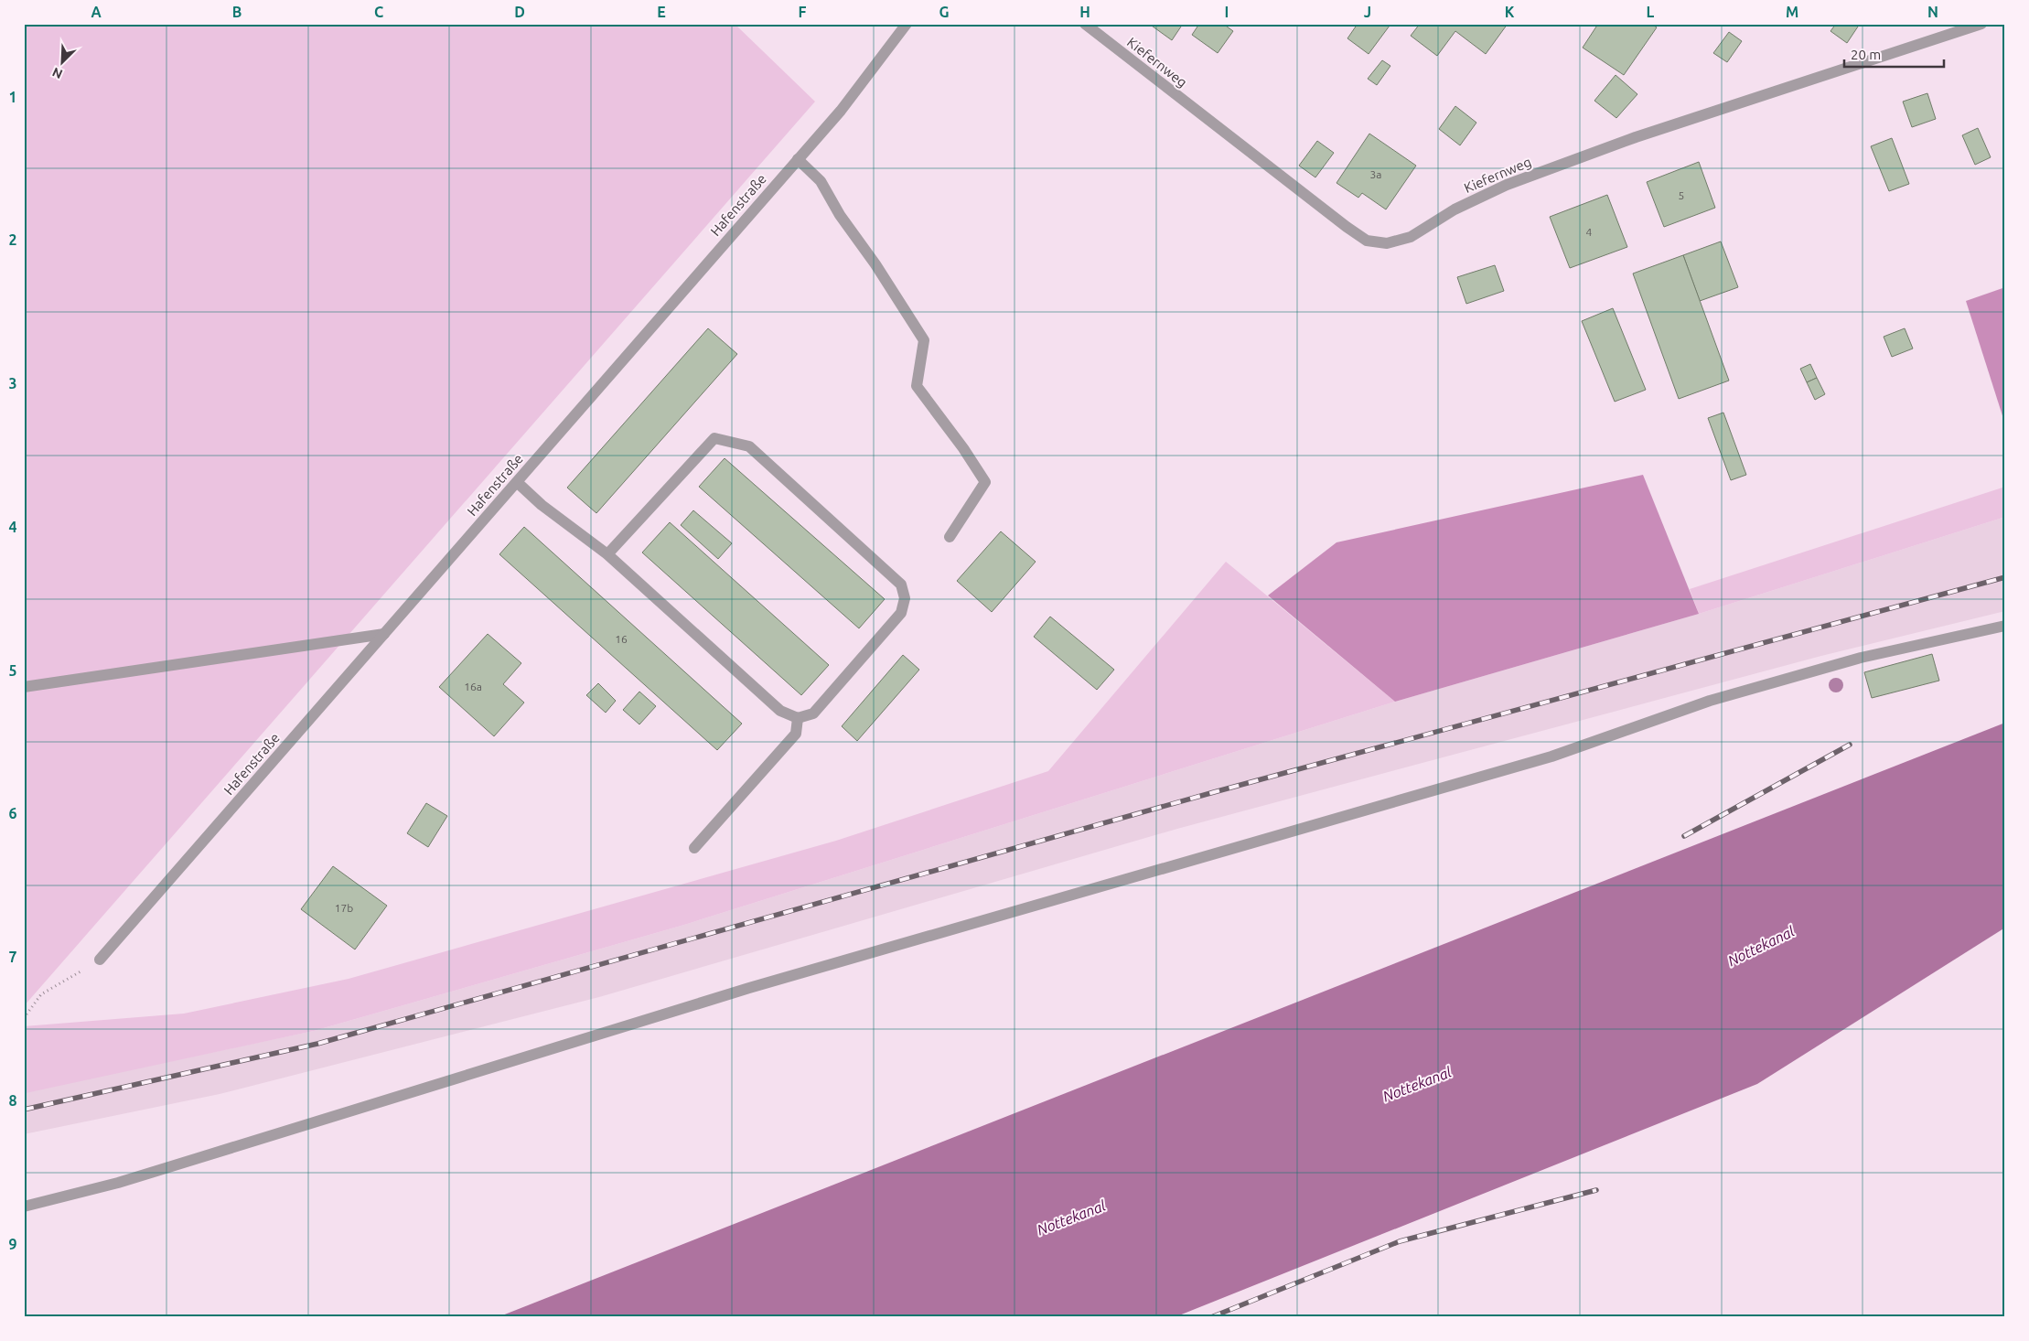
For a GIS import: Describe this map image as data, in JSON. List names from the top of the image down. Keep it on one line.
{"streets":{"street":["Kiefernweg","Hafenstraße"]},"water":["Nottekanal"],"house_numbers":["3a","5","4","16","16a","17b"],"scale_bar":"20 m","north":"bottom left","grid":{"columns":["A","B","C","D","E","F","G","H","I","J","K","L","M","N"],"rows":["1","2","3","4","5","6","7","8","9"]}}
